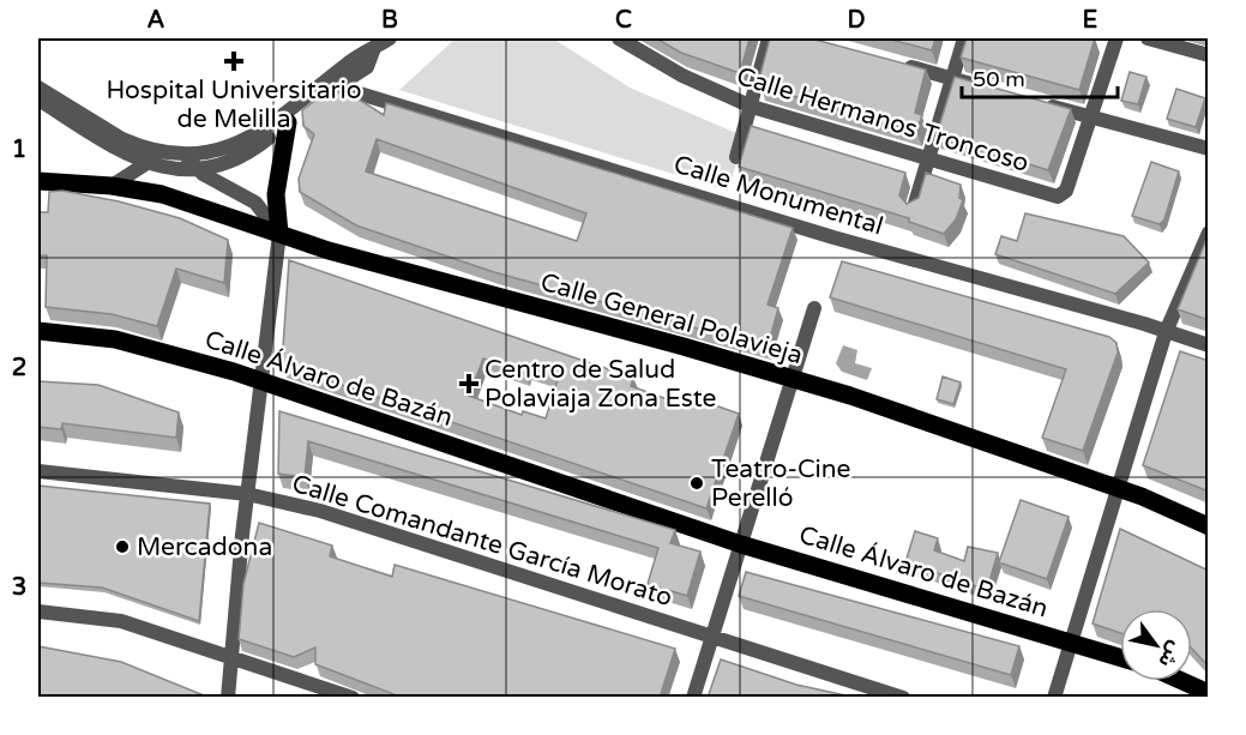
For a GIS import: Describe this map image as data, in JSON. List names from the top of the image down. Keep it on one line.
{"streets":{"main road":["Calle General Polavieja","Calle Álvaro de Bazán"],"street":["Calle Hermanos Troncoso","Calle Monumental","Calle Comandante García Morato"]},"places":{"health":["Hospital Universitario de Melilla","Centro de Salud Polaviaja Zona Este"],"other":["Teatro-Cine Perelló","Mercadona"]},"scale_bar":"50 m","north":"bottom right","grid":{"columns":["A","B","C","D","E"],"rows":["1","2","3"]}}
